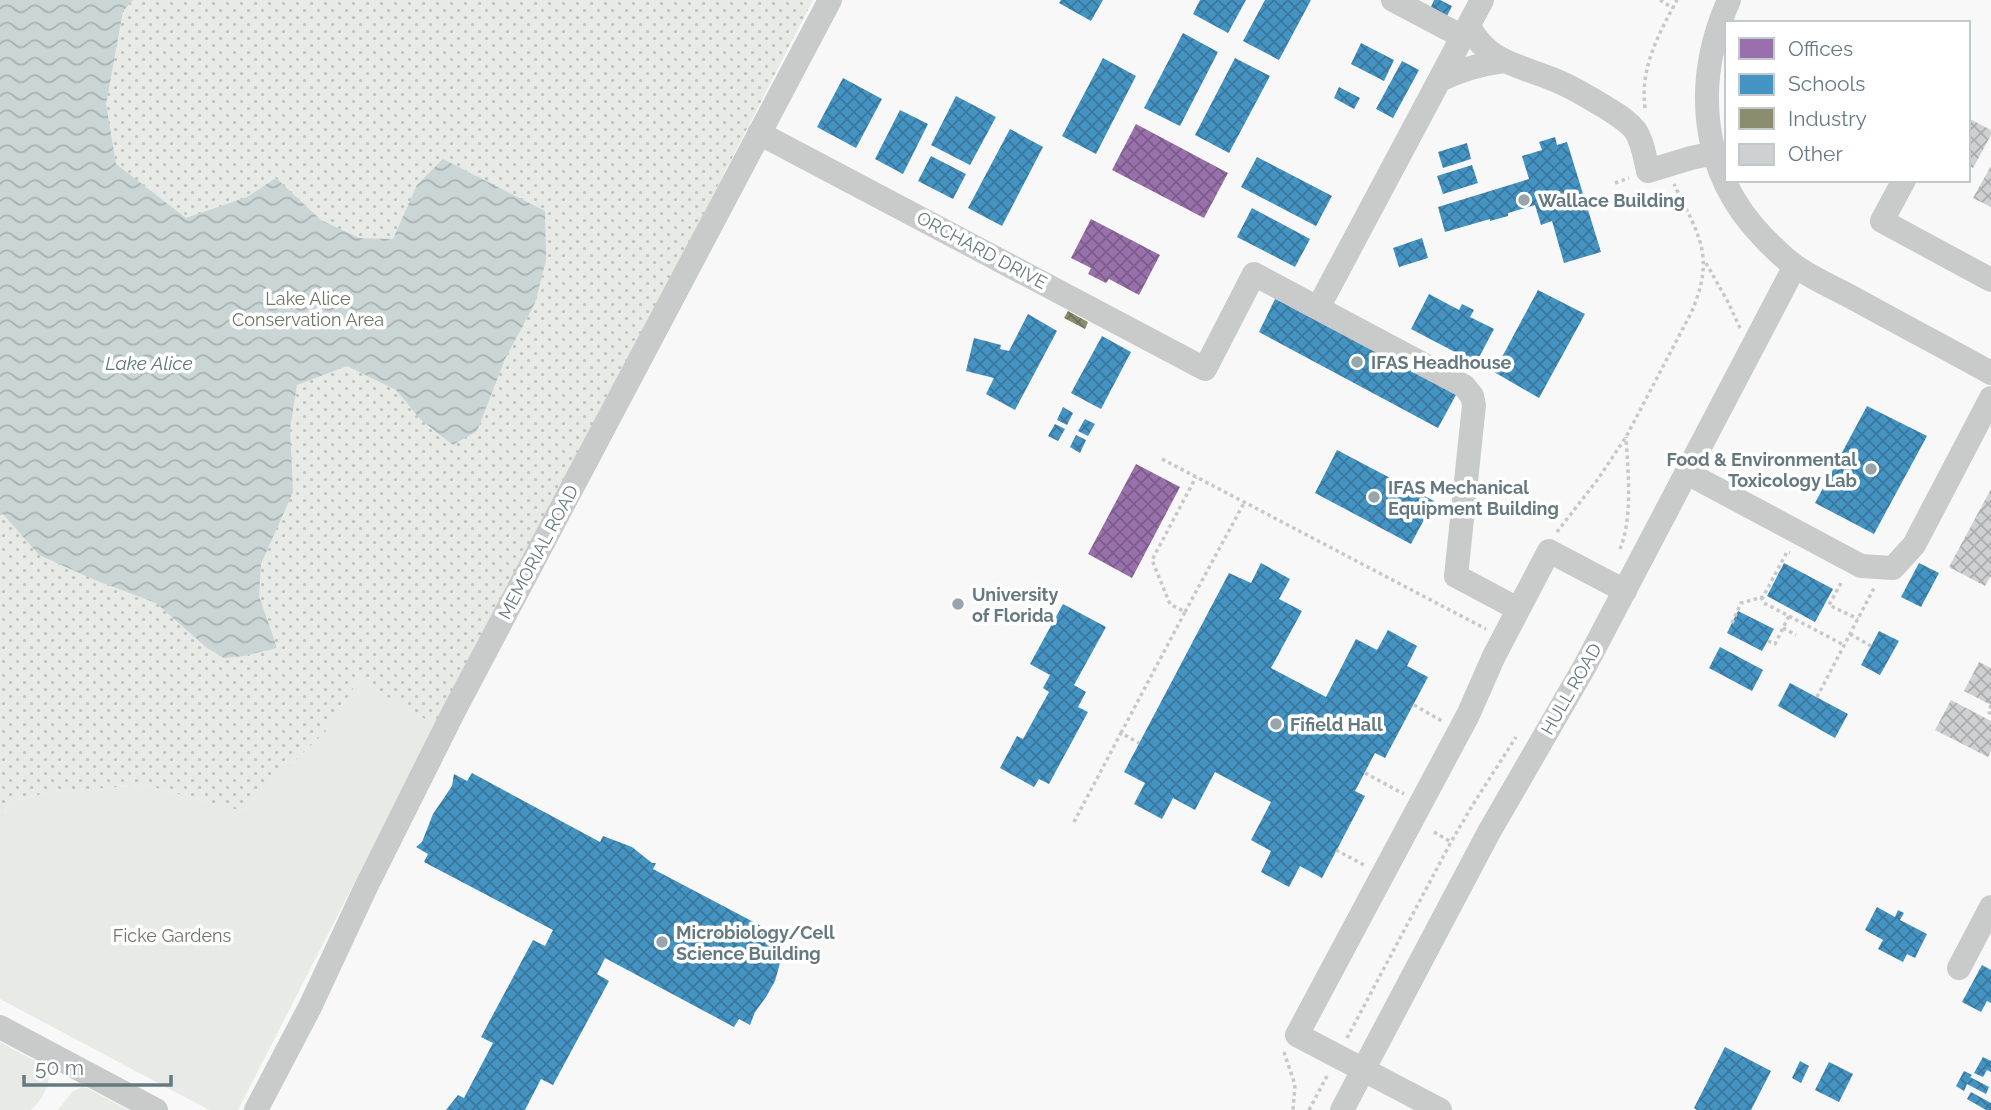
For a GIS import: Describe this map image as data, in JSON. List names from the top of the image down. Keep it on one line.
{"streets":{"street":["ORCHARD DRIVE","MEMORIAL ROAD","HULL ROAD"]},"crossings":[["ORCHARD DRIVE","MEMORIAL ROAD"]],"water":["Lake Alice"],"parks":["Lake Alice Conservation Area","Ficke Gardens"],"places":["Wallace Building","IFAS Headhouse","Food & Environmental Toxicology Lab","IFAS Mechanical Equipment Building","University of Florida","Fifield Hall","Microbiology/Cell Science Building"],"legend":["Offices","Schools","Industry","Other"],"scale_bar":"50 m"}
